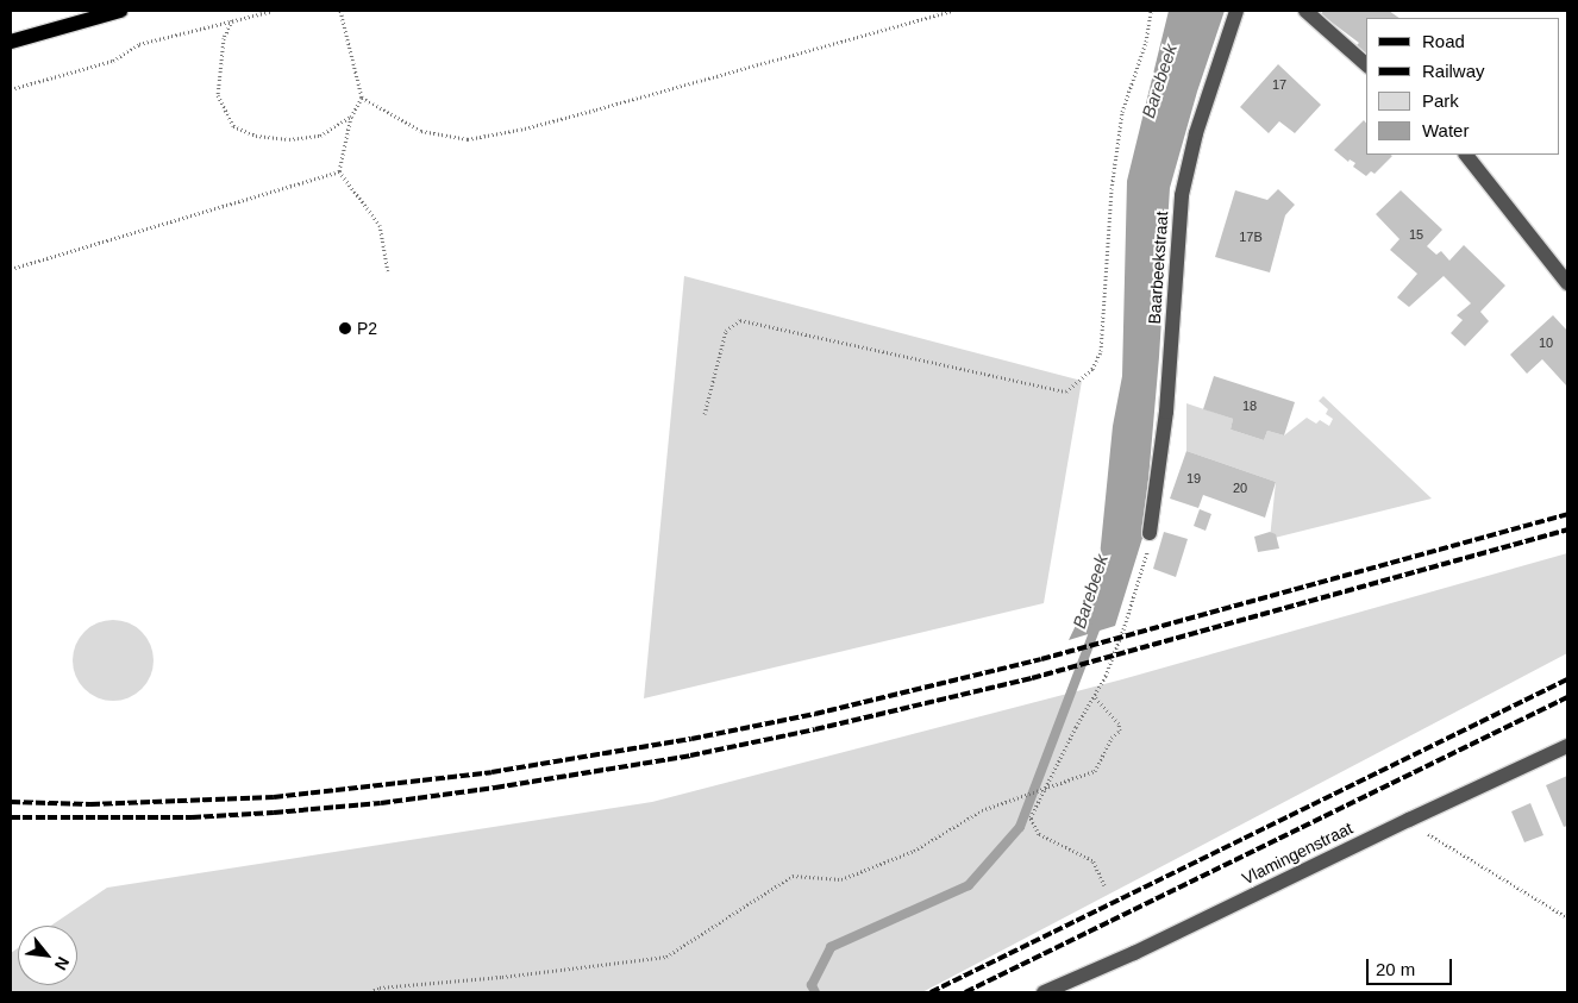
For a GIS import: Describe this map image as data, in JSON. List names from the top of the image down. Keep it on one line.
{"streets":{"street":["Baarbeekstraat","Vlamingenstraat"]},"water":["Barebeek"],"places":["P2"],"house_numbers":["17","15","17B","10","18","19","20"],"legend":["Road","Railway","Park","Water"],"scale_bar":"20 m","north":"bottom right"}
